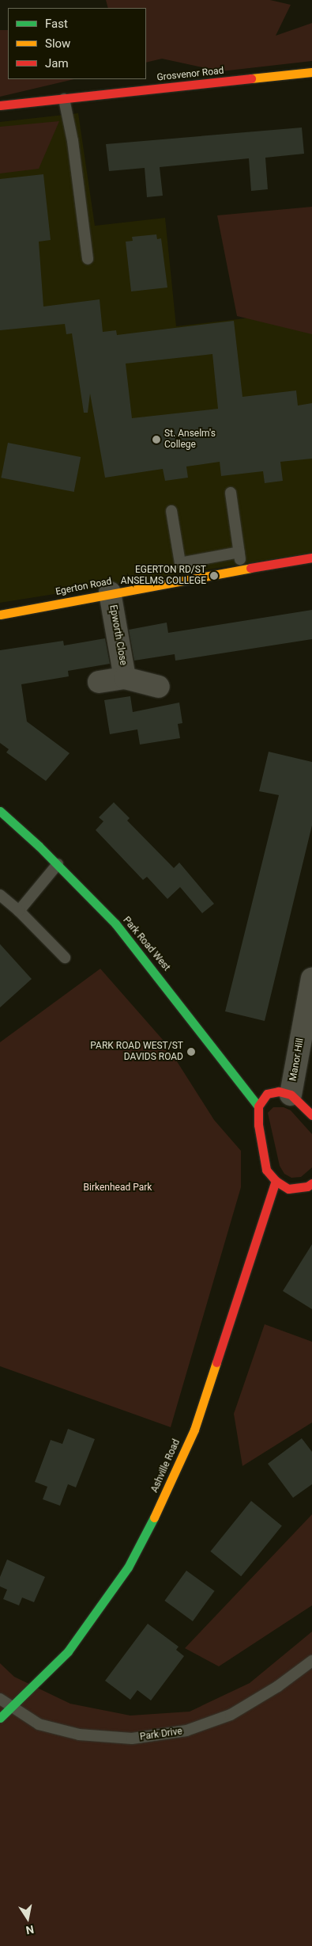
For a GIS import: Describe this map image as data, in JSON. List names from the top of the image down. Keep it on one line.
{"streets":{"street":["Grosvenor Road","Egerton Road","Epworth Close","Park Road West","Manor Hill","Ashville Road"],"lane":["Park Drive"]},"crossings":[["Egerton Road","Epworth Close"],["Ashville Road","Park Drive"]],"parks":["Birkenhead Park"],"places":["St. Anselm's College","EGERTON RD/ST ANSELMS COLLEGE","PARK ROAD WEST/ST DAVIDS ROAD"],"legend":["Fast","Slow","Jam"],"north":"bottom"}
